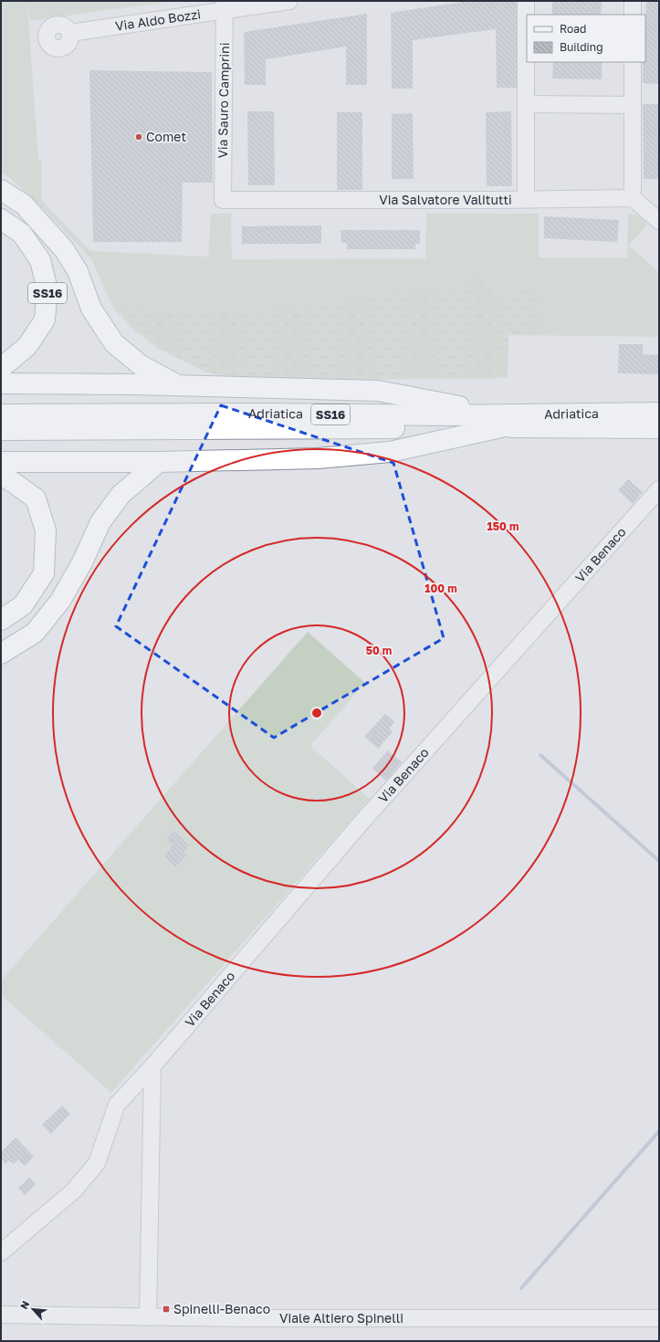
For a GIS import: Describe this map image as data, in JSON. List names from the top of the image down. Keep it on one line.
{"streets":{"highway":["SS16","Adriatica"],"street":["Via Aldo Bozzi","Via Sauro Camprini","Via Salvatore Valitutti","Via Benaco","Viale Altiero Spinelli"]},"crossings":[["Via Aldo Bozzi","Via Sauro Camprini"],["Via Sauro Camprini","Via Salvatore Valitutti"],["SS16","Adriatica"]],"places":{"other":["Comet"],"transit":["Spinelli-Benaco"]},"legend":["Road","Building"],"north":"top left","rings":["150 m","100 m","50 m"]}
